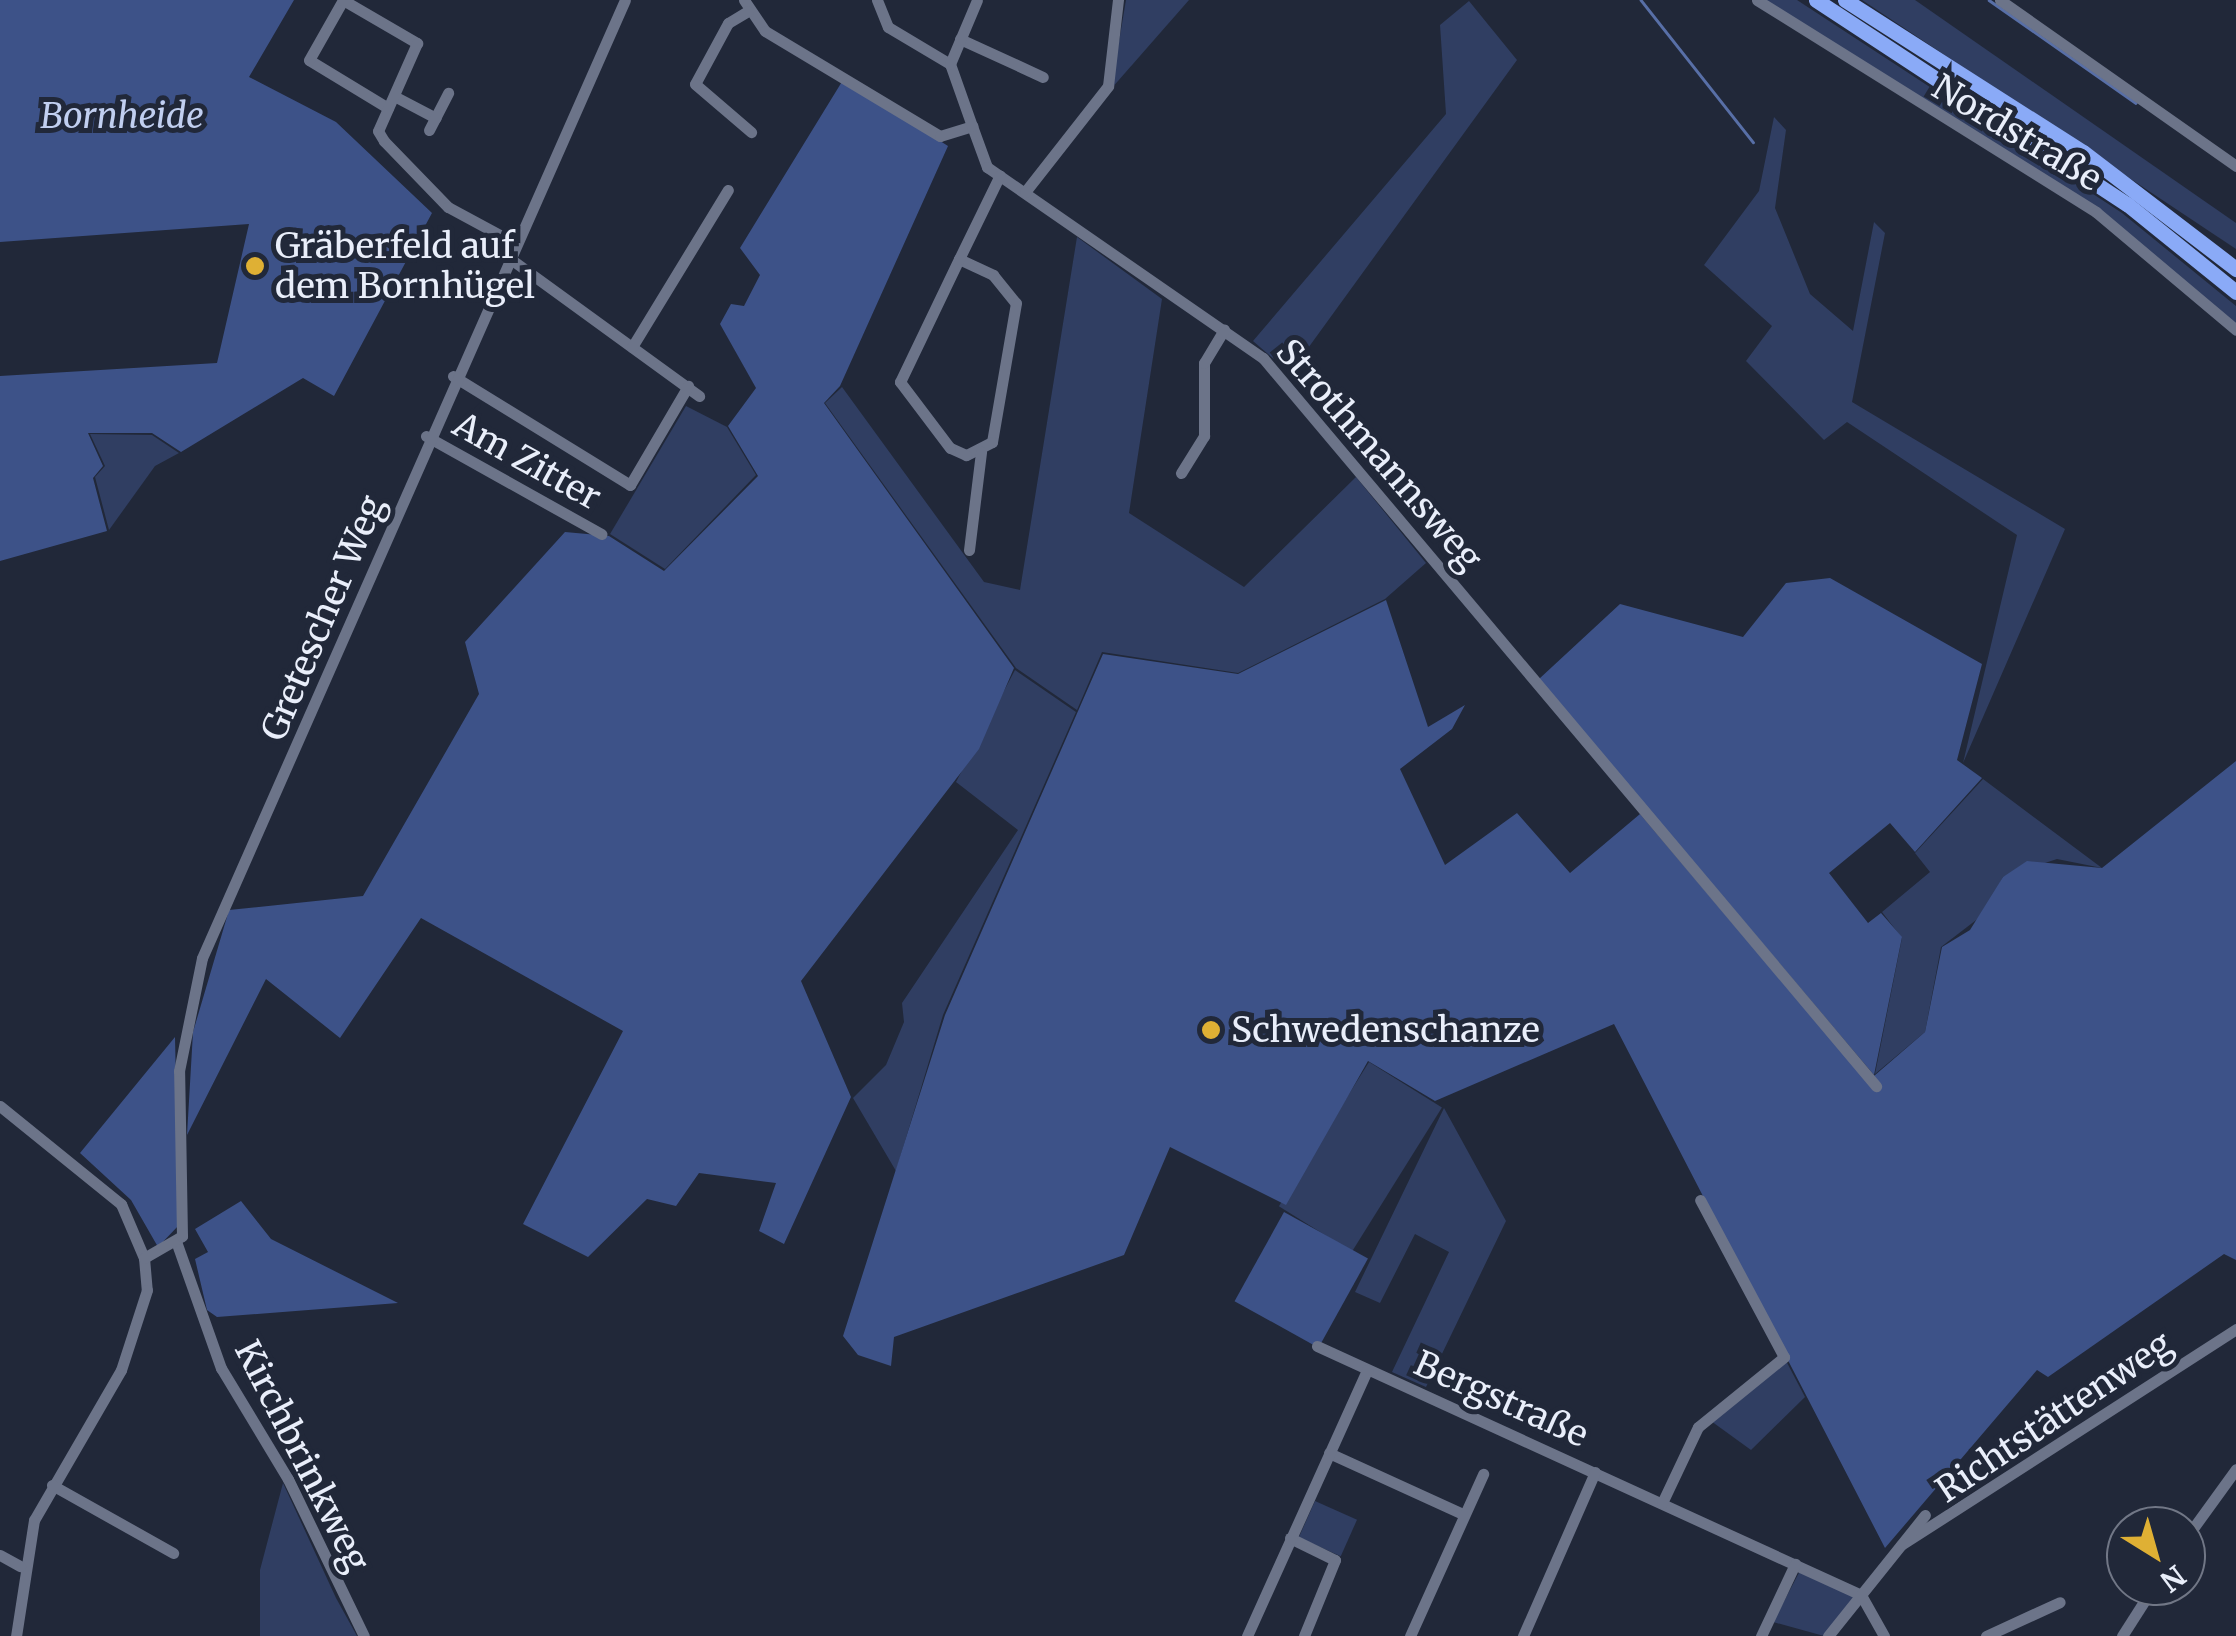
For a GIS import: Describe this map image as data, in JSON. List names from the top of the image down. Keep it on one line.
{"streets":{"street":["Nordstraße","Strothmannsweg","Am Zitter","Gretescher Weg","Bergstraße","Richtstättenweg","Kirchbrinkweg"]},"crossings":[["Am Zitter","Gretescher Weg"],["Gretescher Weg","Kirchbrinkweg"],["Bergstraße","Richtstättenweg"]],"parks":["Bornheide"],"places":["Gräberfeld auf dem Bornhügel","Schwedenschanze"],"north":"bottom right"}
